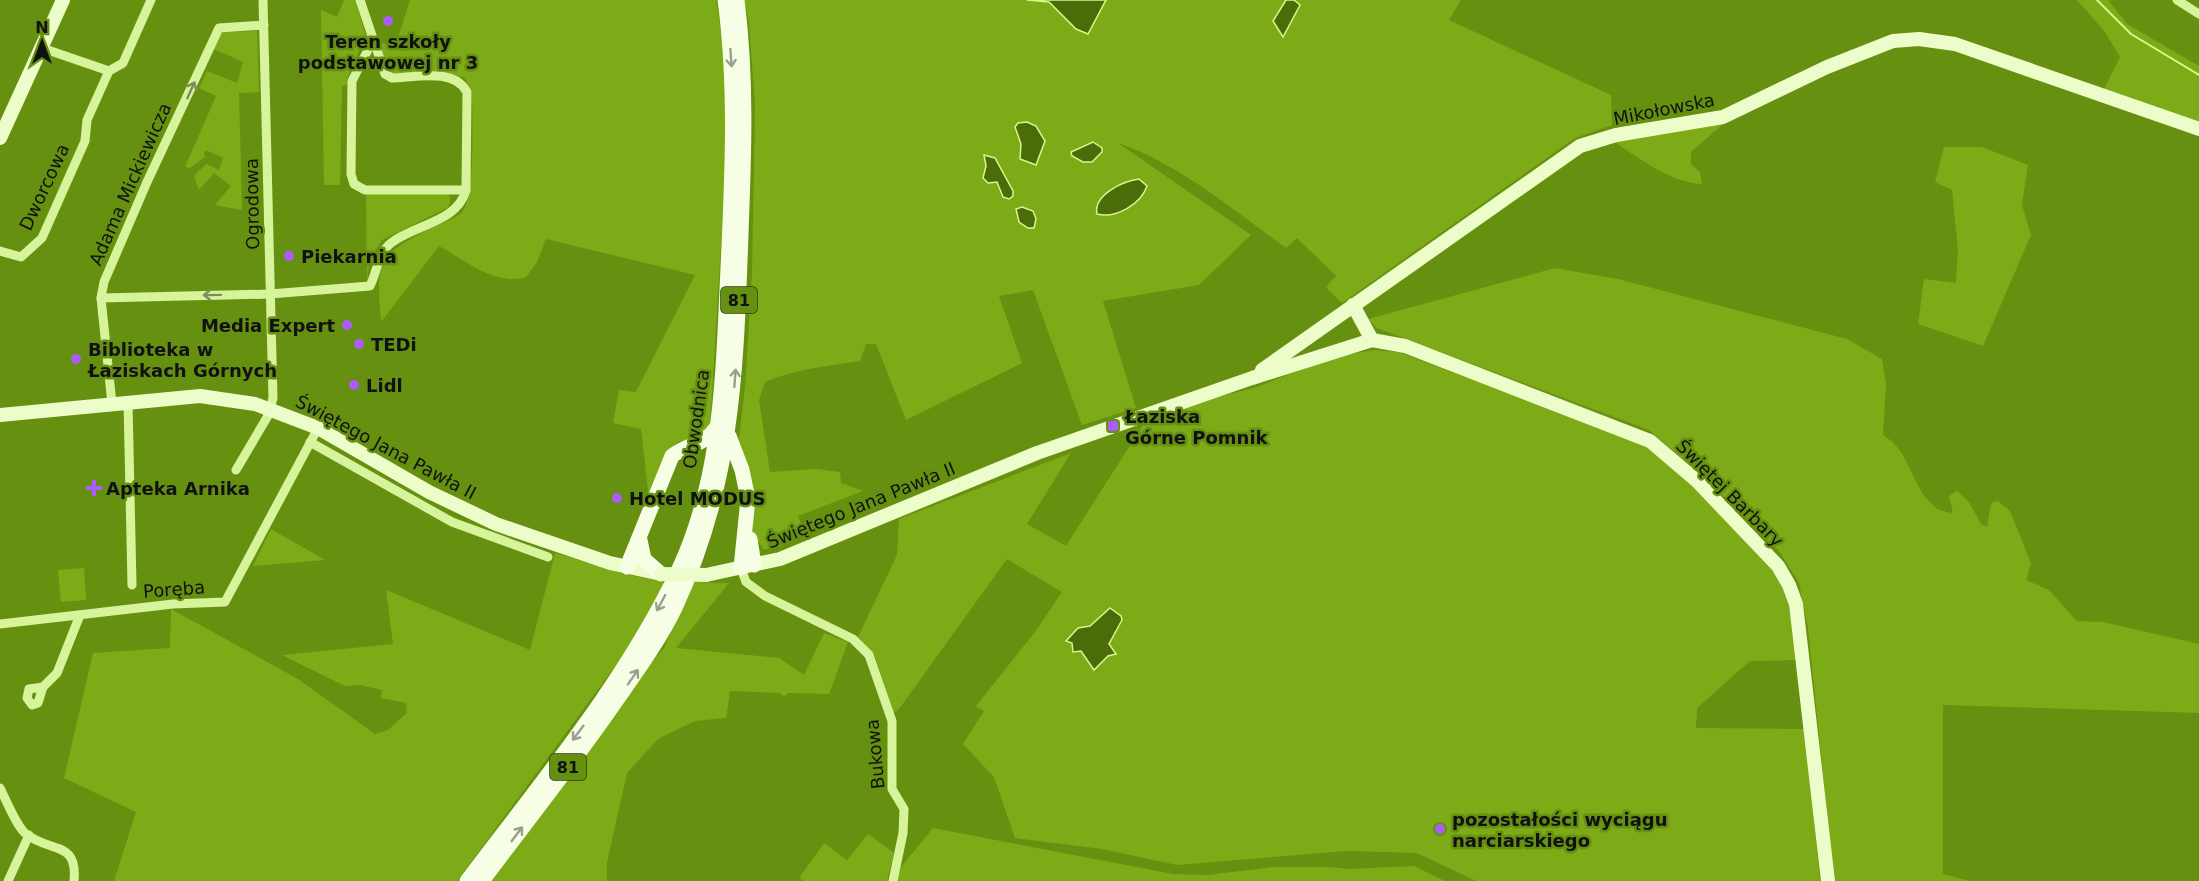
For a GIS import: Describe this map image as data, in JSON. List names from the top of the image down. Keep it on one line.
{"streets":{"main road":["81","Obwodnica"],"street":["Mikołowska","Adama Mickiewicza","Dworcowa","Ogrodowa","Świętego Jana Pawła II","Świętej Barbary","Poręba","Bukowa"]},"crossings":[["Mikołowska","Świętego Jana Pawła II"],["Mikołowska","Świętej Barbary"],["Adama Mickiewicza","Ogrodowa"],["Adama Mickiewicza","Świętego Jana Pawła II"],["Ogrodowa","Świętego Jana Pawła II"],["Świętego Jana Pawła II","Świętej Barbary"],["Świętego Jana Pawła II","Poręba"],["Świętego Jana Pawła II","Bukowa"]],"one_way":["Adama Mickiewicza"],"places":{"other":["Teren szkoły podstawowej nr 3","Piekarnia","Media Expert","TEDi","Biblioteka w Łaziskach Górnych","Lidl","Hotel MODUS","pozostałości wyciągu narciarskiego"],"transit":["Łaziska Górne Pomnik"],"health":["Apteka Arnika"]},"north":"top"}
